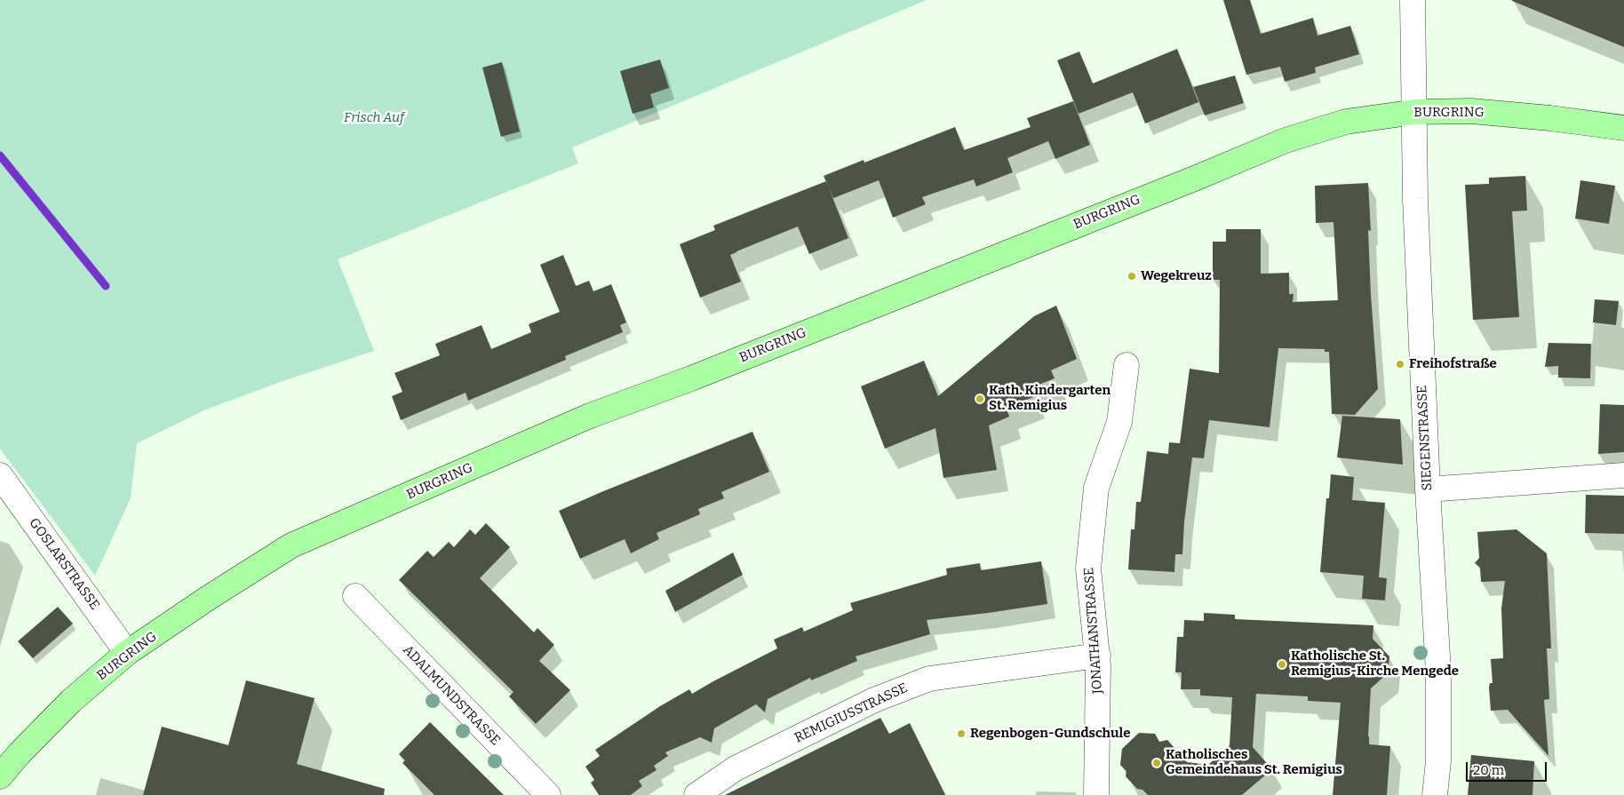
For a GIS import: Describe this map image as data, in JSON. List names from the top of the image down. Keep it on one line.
{"streets":{"main road":["BURGRING"],"street":["SIEGENSTRASSE","GOSLARSTRASSE","JONATHANSTRASSE","ADALMUNDSTRASSE","REMIGIUSSTRASSE"]},"crossings":[["BURGRING","SIEGENSTRASSE"],["BURGRING","GOSLARSTRASSE"],["JONATHANSTRASSE","REMIGIUSSTRASSE"]],"parks":["Frisch Auf"],"places":["Wegekreuz","Freihofstraße","Kath. Kindergarten St. Remigius","Katholische St. Remigius-Kirche Mengede","Regenbogen-Gundschule","Katholisches Gemeindehaus St. Remigius"],"scale_bar":"20 m"}
